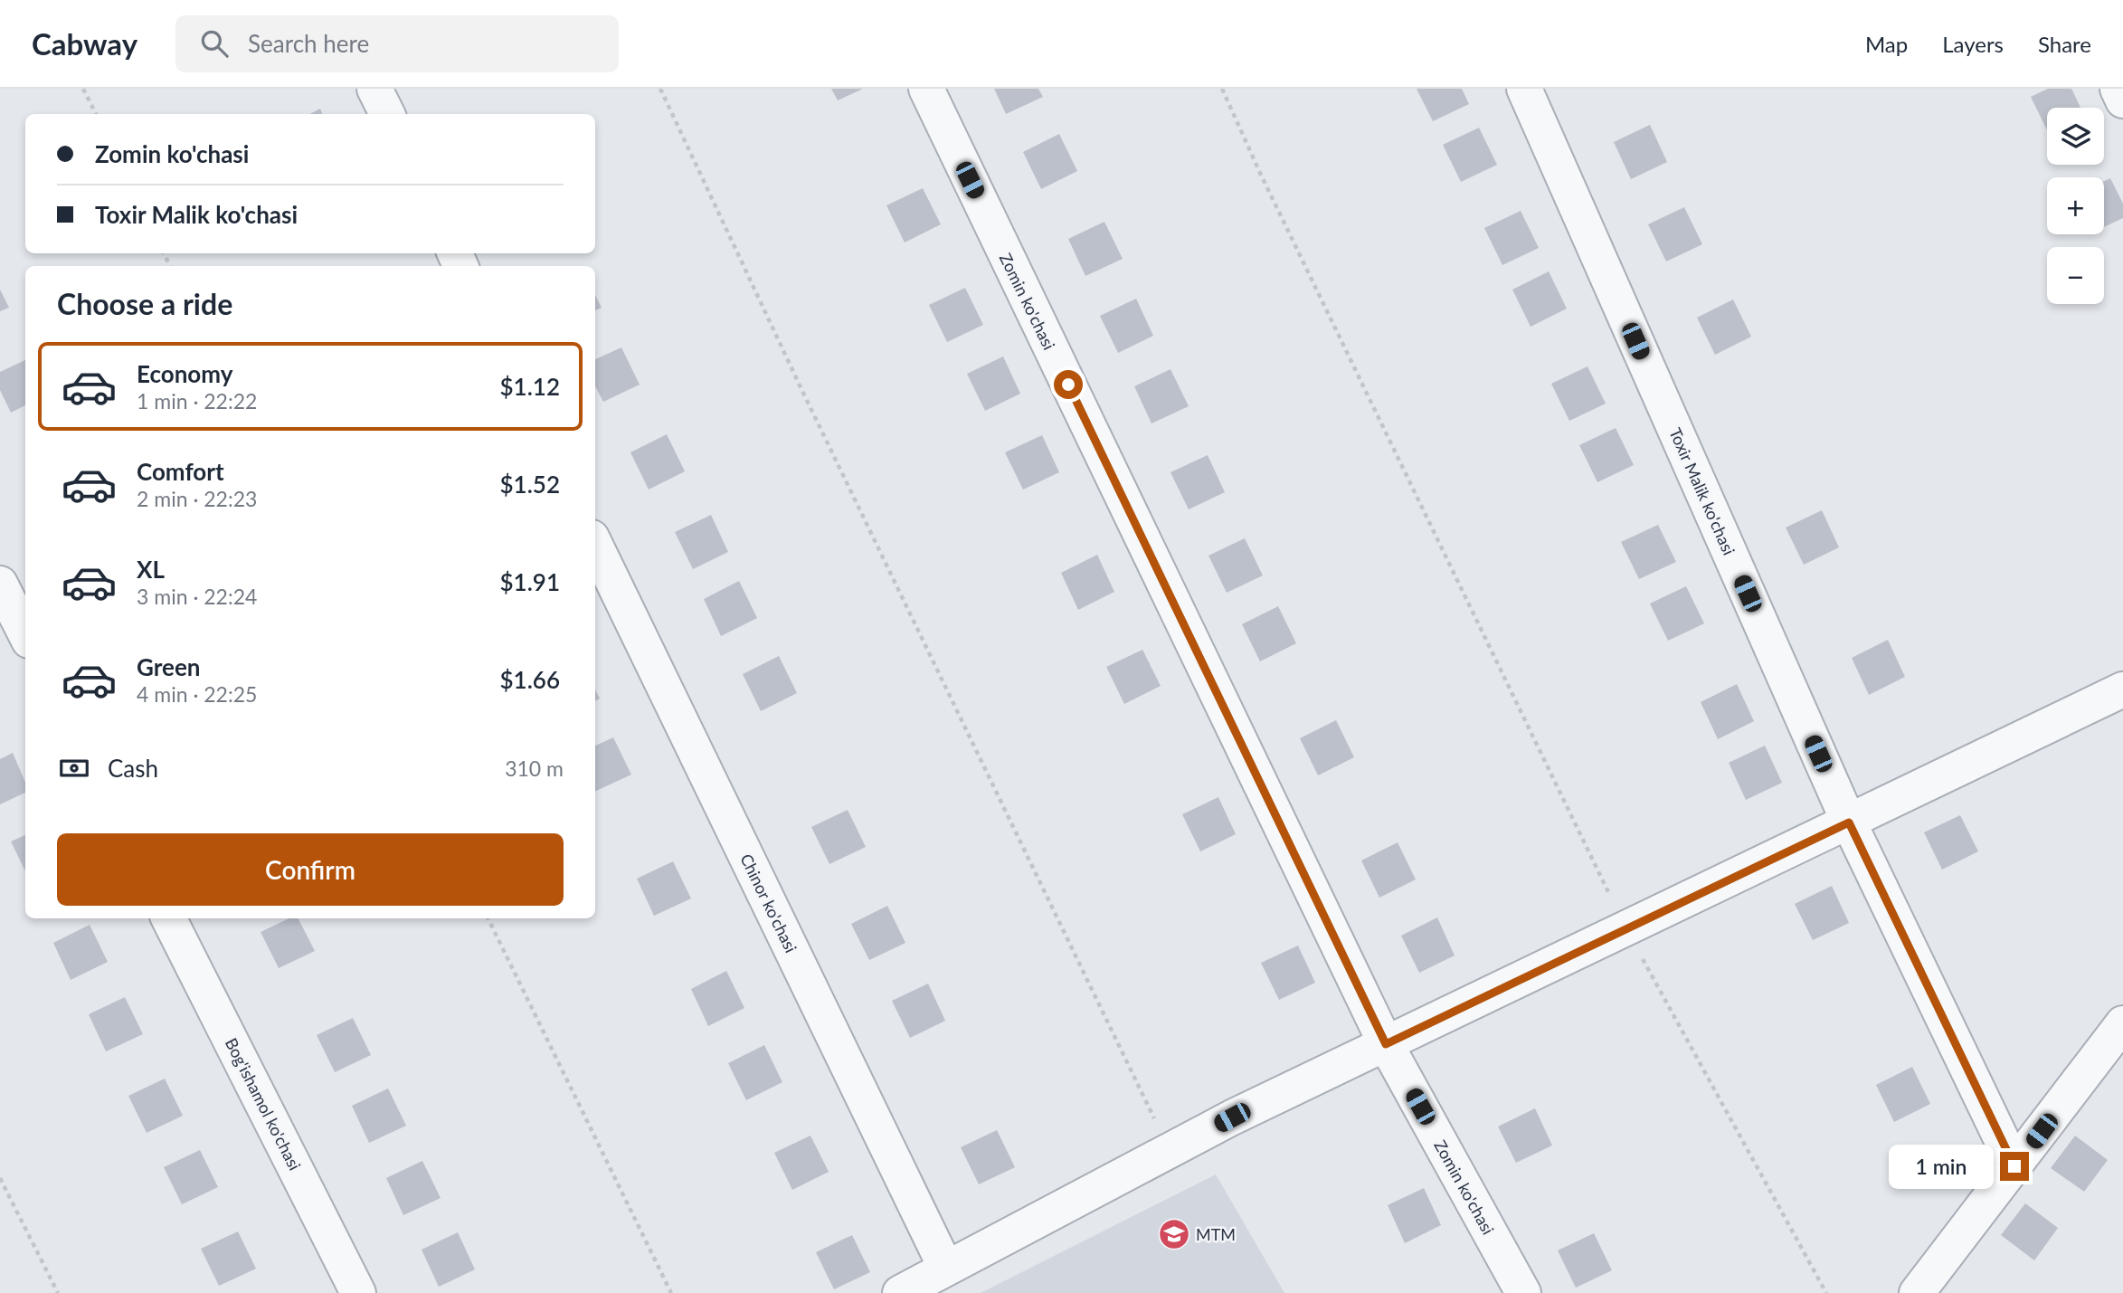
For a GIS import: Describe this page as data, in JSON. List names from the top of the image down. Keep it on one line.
{"streets":{"street":["Zomin ko'chasi","Toxir Malik ko'chasi","Chinor ko'chasi","Bog'ishamol ko'chasi"]},"places":{"school or university":["MTM"]},"page":{"header":"Cabway","search":"Search here","nav":["Map","Layers","Share"],"map_buttons":["+","−"],"banner":["Zomin ko'chasi","Toxir Malik ko'chasi"],"heading":"Choose a ride","list":[{"name":"Economy","note":"1 min · 22:22","value":"$1.12"},{"name":"Comfort","note":"2 min · 22:23","value":"$1.52"},{"name":"XL","note":"3 min · 22:24","value":"$1.91"},{"name":"Green","note":"4 min · 22:25","value":"$1.66"}],"pay":["Cash","310 m"],"buttons":"Confirm","bubble":"1 min"}}
